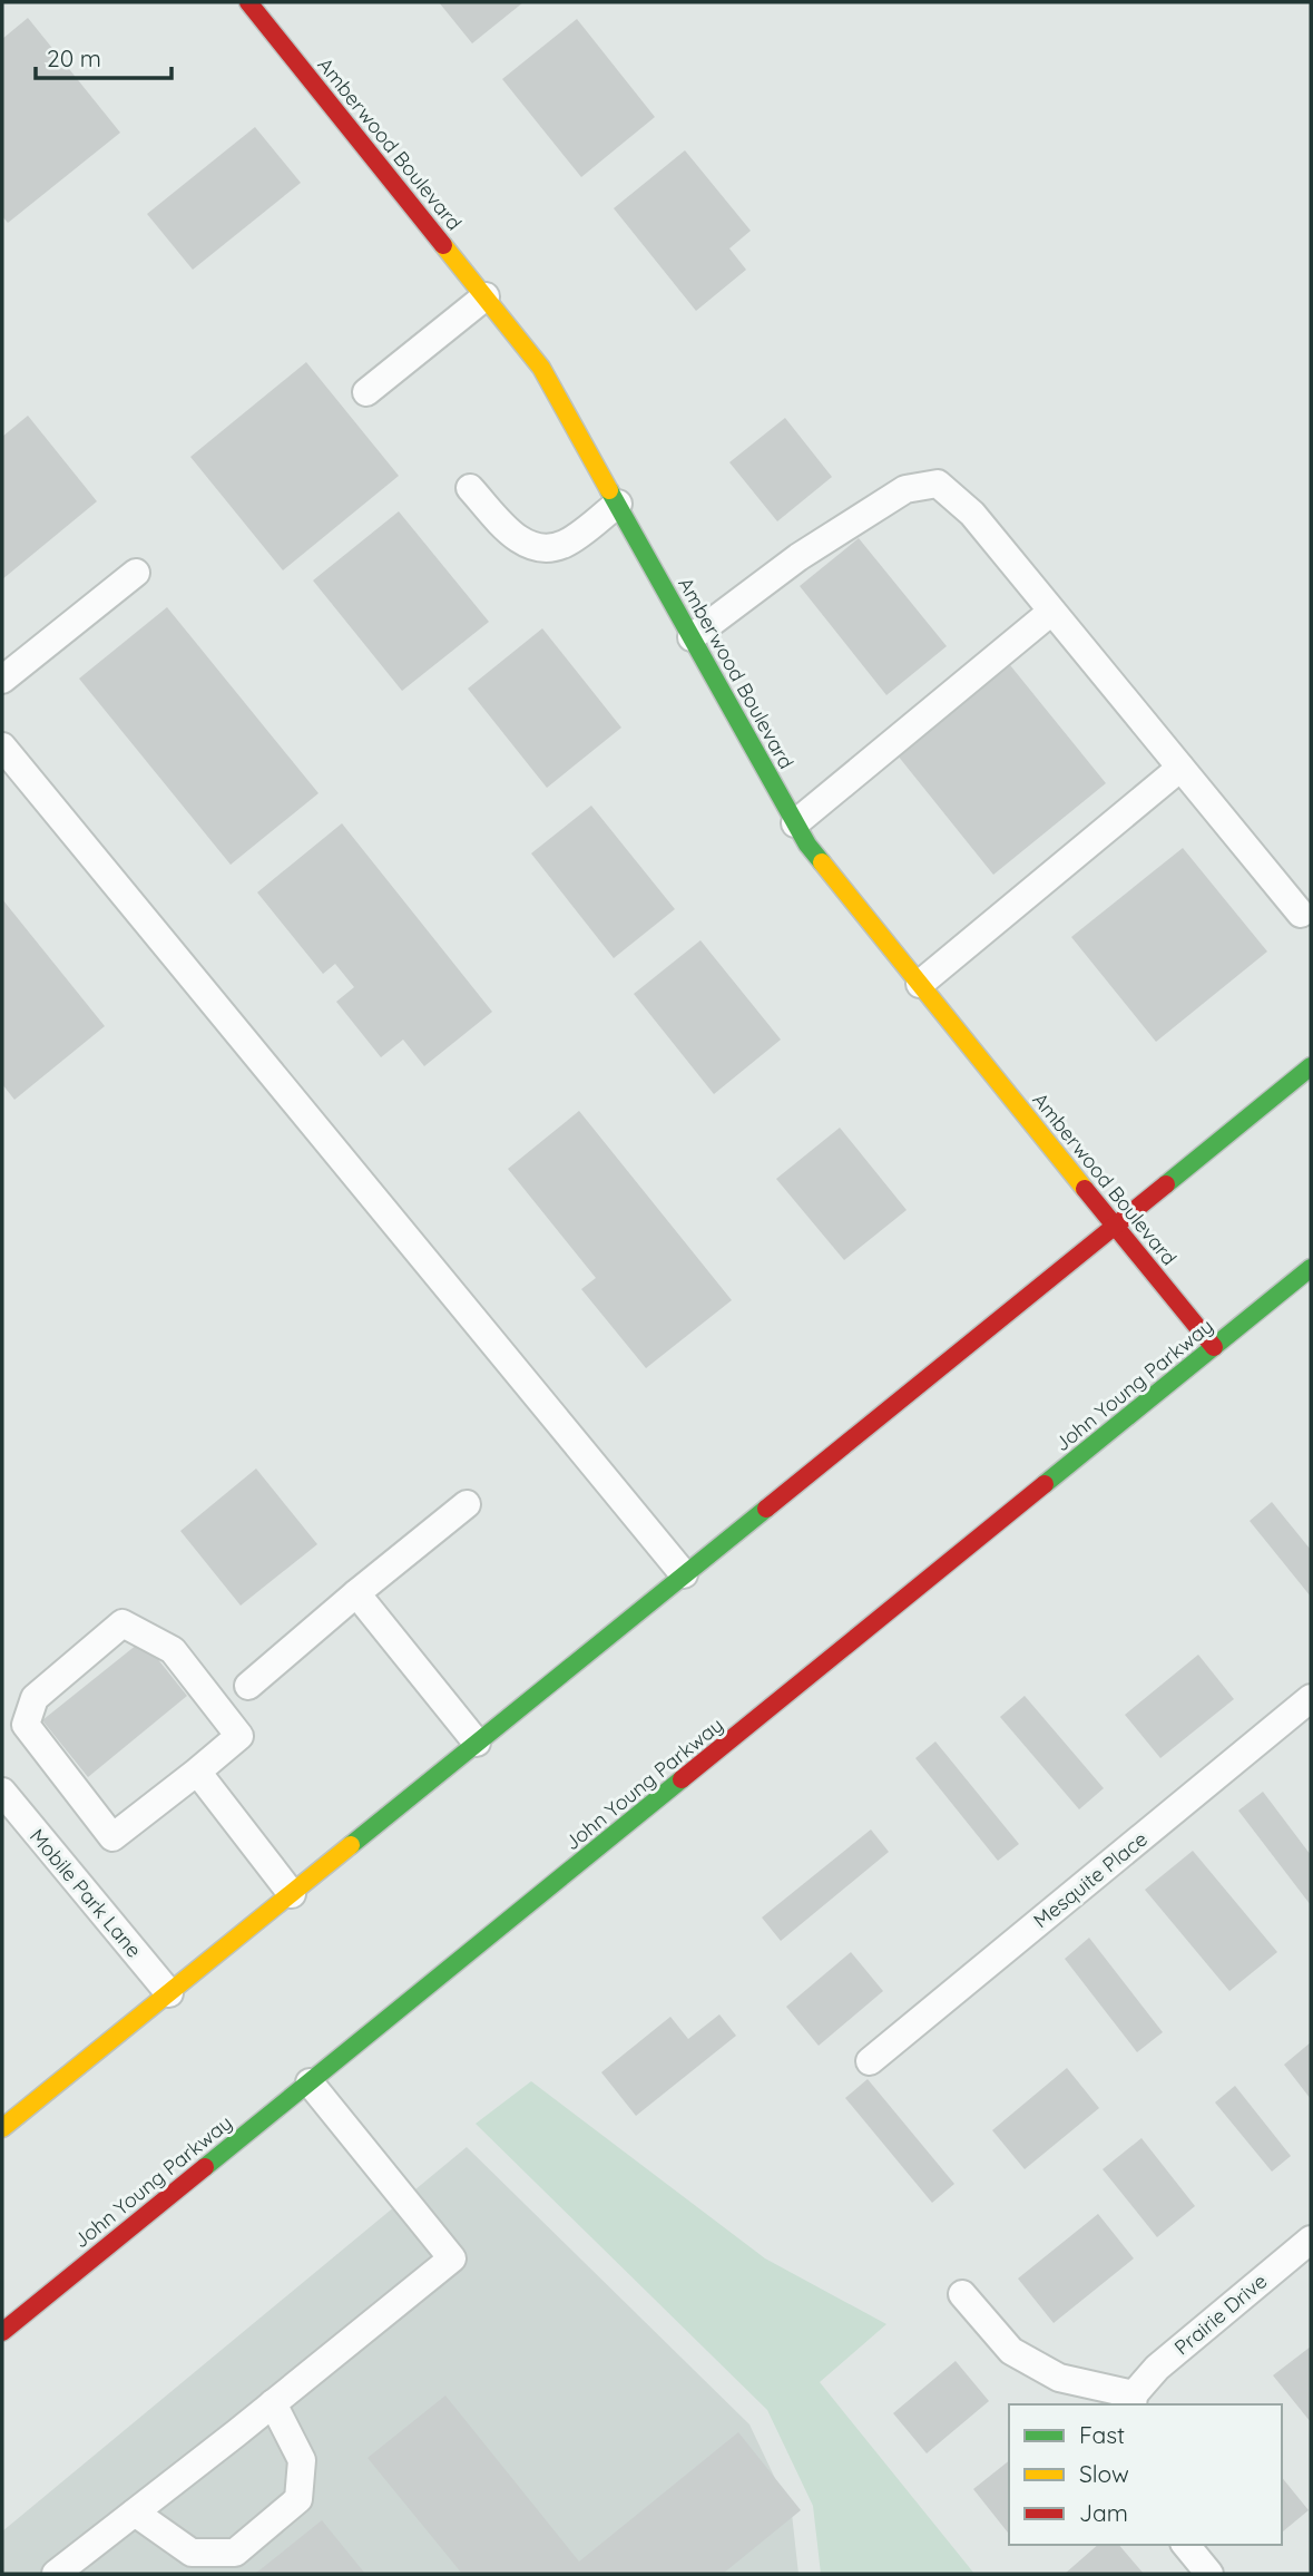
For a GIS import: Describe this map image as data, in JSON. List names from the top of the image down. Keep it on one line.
{"streets":{"main road":["Amberwood Boulevard","John Young Parkway"],"lane":["Mesquite Place","Mobile Park Lane","Prairie Drive"]},"crossings":[["Amberwood Boulevard","John Young Parkway"]],"legend":["Fast","Slow","Jam"],"scale_bar":"20 m"}
